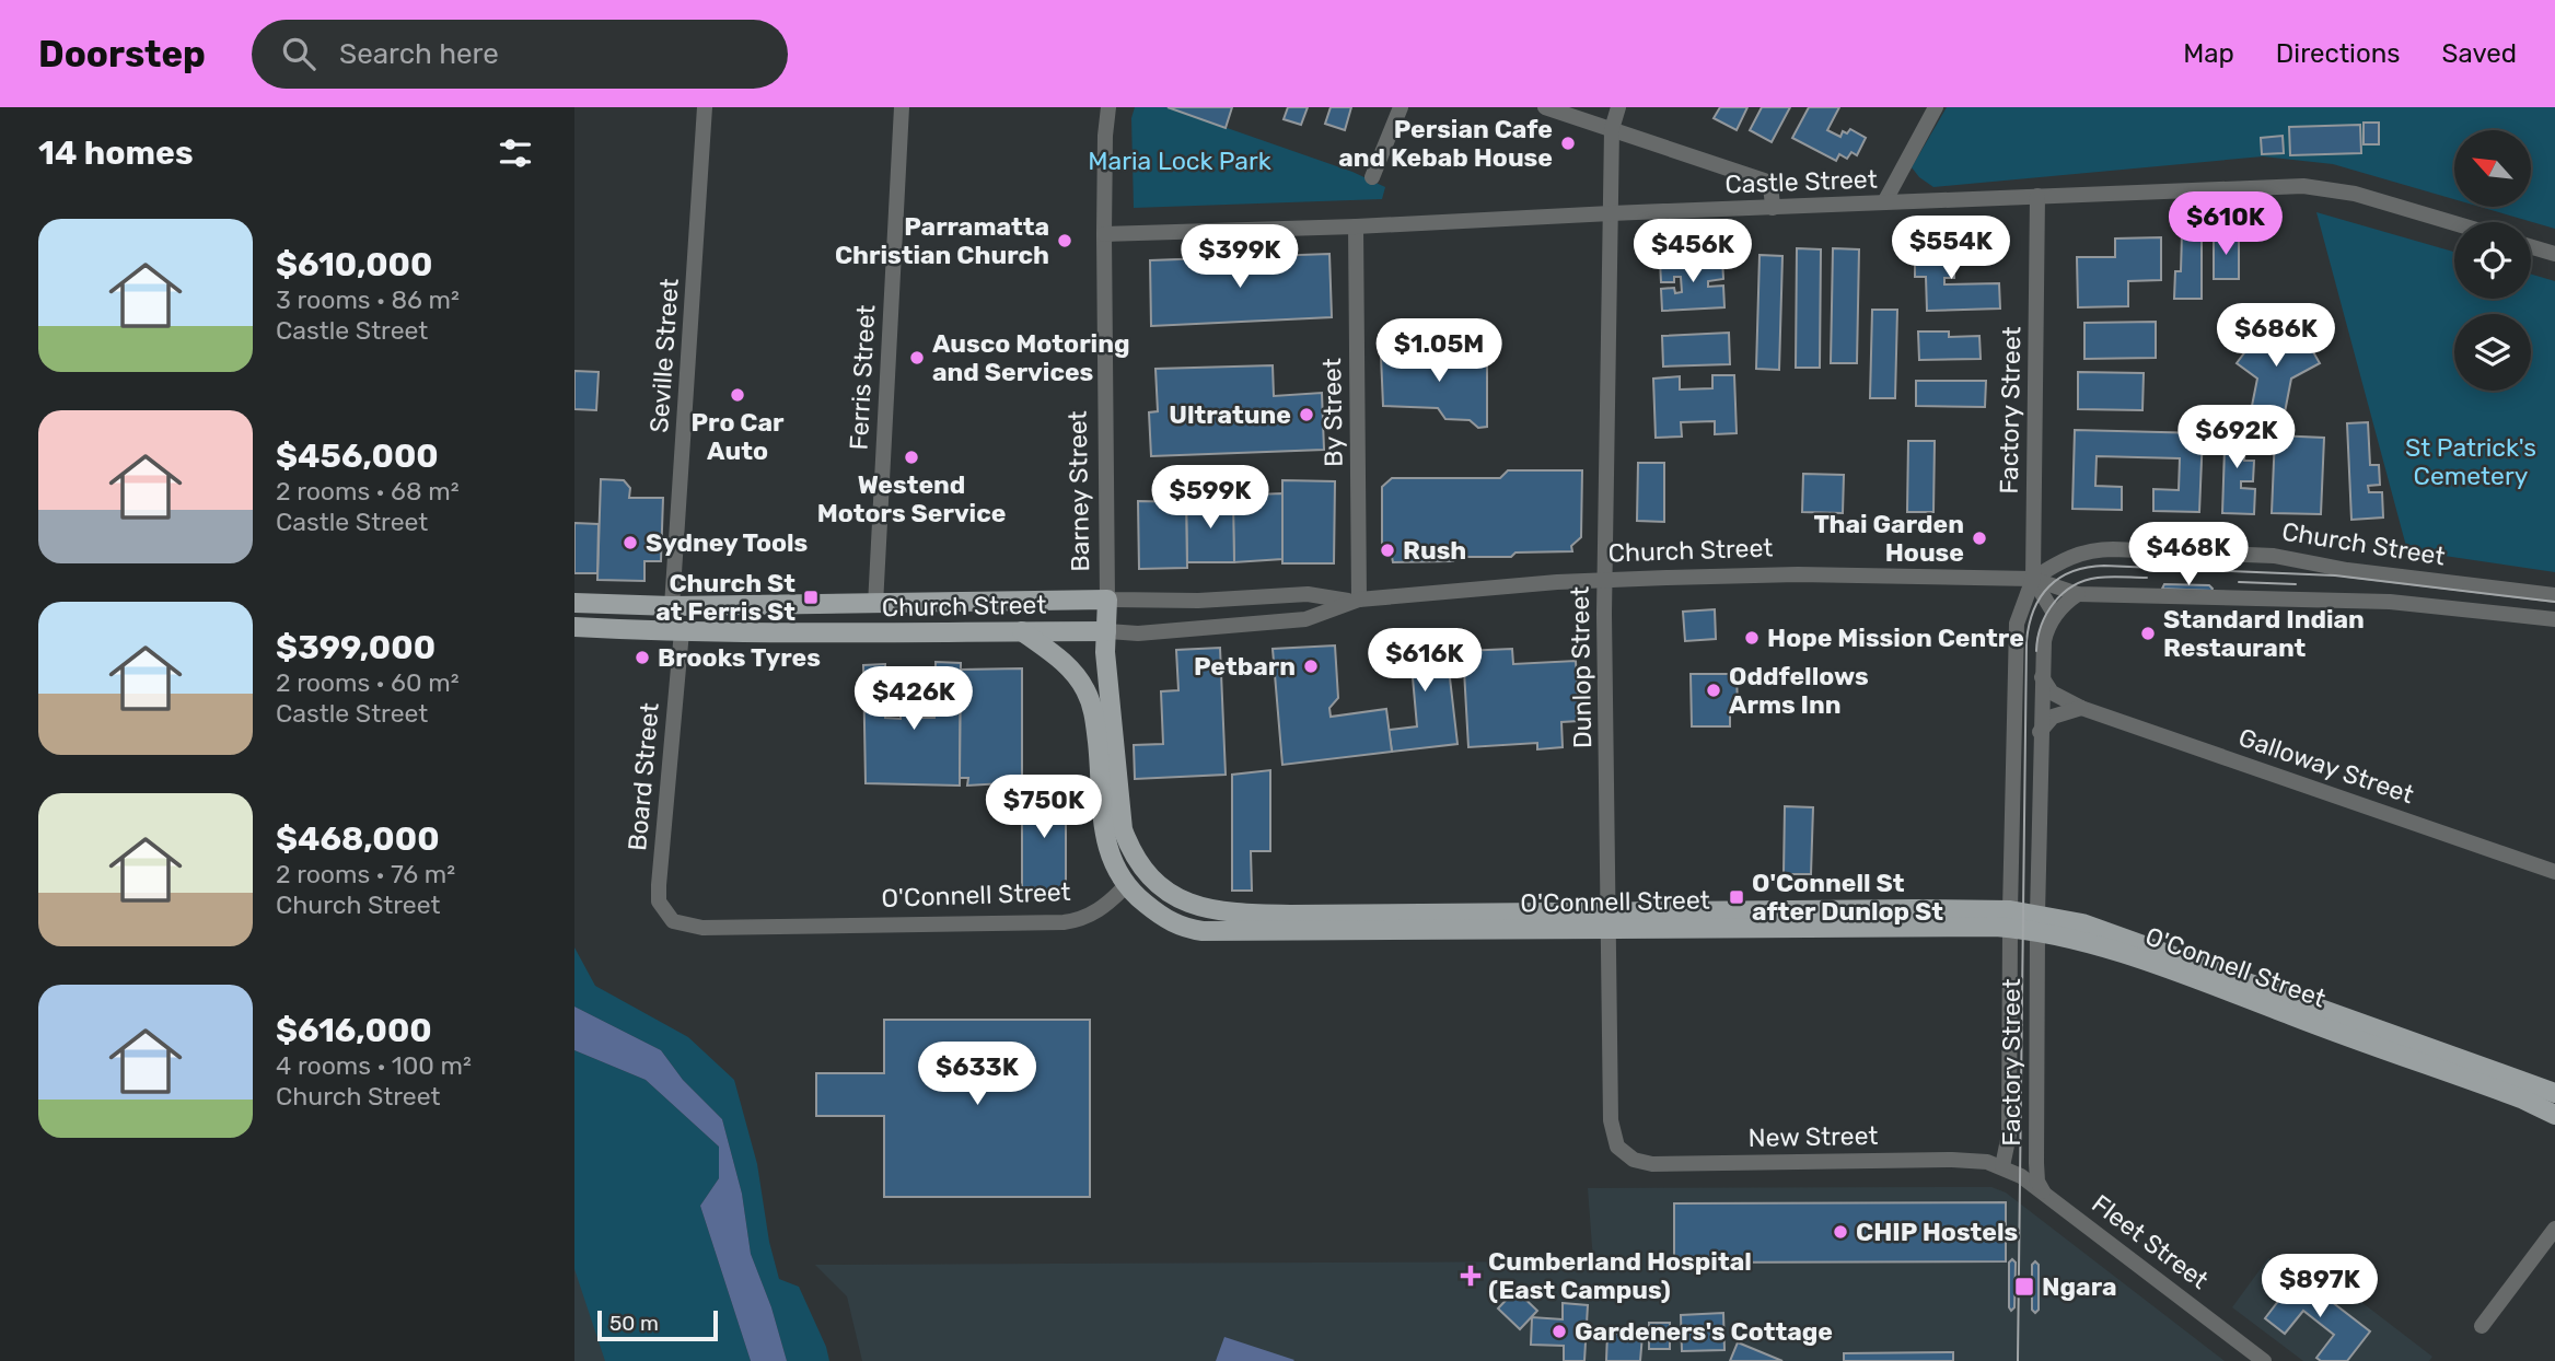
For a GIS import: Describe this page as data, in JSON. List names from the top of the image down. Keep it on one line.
{"streets":{"main road":["Barney Street","Church Street","O'Connell Street"],"street":["Castle Street","Seville Street","Ferris Street","Factory Street","By Street","Dunlop Street","Galloway Street","Board Street","New Street","Fleet Street"]},"crossings":[["Castle Street","Factory Street"],["Castle Street","By Street"],["Castle Street","Barney Street"],["Castle Street","Dunlop Street"],["Seville Street","Church Street"],["Ferris Street","Church Street"],["Factory Street","Church Street"],["Factory Street","Galloway Street"],["Factory Street","O'Connell Street"],["Factory Street","New Street"],["Factory Street","Fleet Street"],["By Street","Church Street"],["Barney Street","Church Street"],["Barney Street","O'Connell Street"],["Church Street","Dunlop Street"],["Church Street","Board Street"],["Dunlop Street","O'Connell Street"],["Dunlop Street","New Street"],["Board Street","O'Connell Street"],["New Street","Fleet Street"]],"parks":["Maria Lock Park","St Patrick's Cemetery"],"places":{"other":["Persian Cafe and Kebab House","Parramatta Christian Church","Ausco Motoring and Services","Pro Car Auto","Ultratune","Westend Motors Service","Thai Garden House","Sydney Tools","Rush","Standard Indian Restaurant","Hope Mission Centre","Brooks Tyres","Petbarn","Oddfellows Arms Inn","CHIP Hostels","Gardeners's Cottage"],"transit":["Church St at Ferris St","O'Connell St after Dunlop St","Ngara"],"health":["Cumberland Hospital (East Campus)"]},"scale_bar":"50 m","north":"top left","page":{"header":"Doorstep","search":"Search here","nav":["Map","Directions","Saved"],"heading":"14 homes","price":["$610K","$554K","$456K","$399K","$686K","$1.05M","$692K","$599K","$468K","$616K","$426K","$750K","$633K","$897K"],"list":[{"name":"$610,000","note":"3 rooms · 86 m² · Castle Street"},{"name":"$456,000","note":"2 rooms · 68 m² · Castle Street"},{"name":"$399,000","note":"2 rooms · 60 m² · Castle Street"},{"name":"$468,000","note":"2 rooms · 76 m² · Church Street"},{"name":"$616,000","note":"4 rooms · 100 m² · Church Street"}],"scale":"50 m"}}
